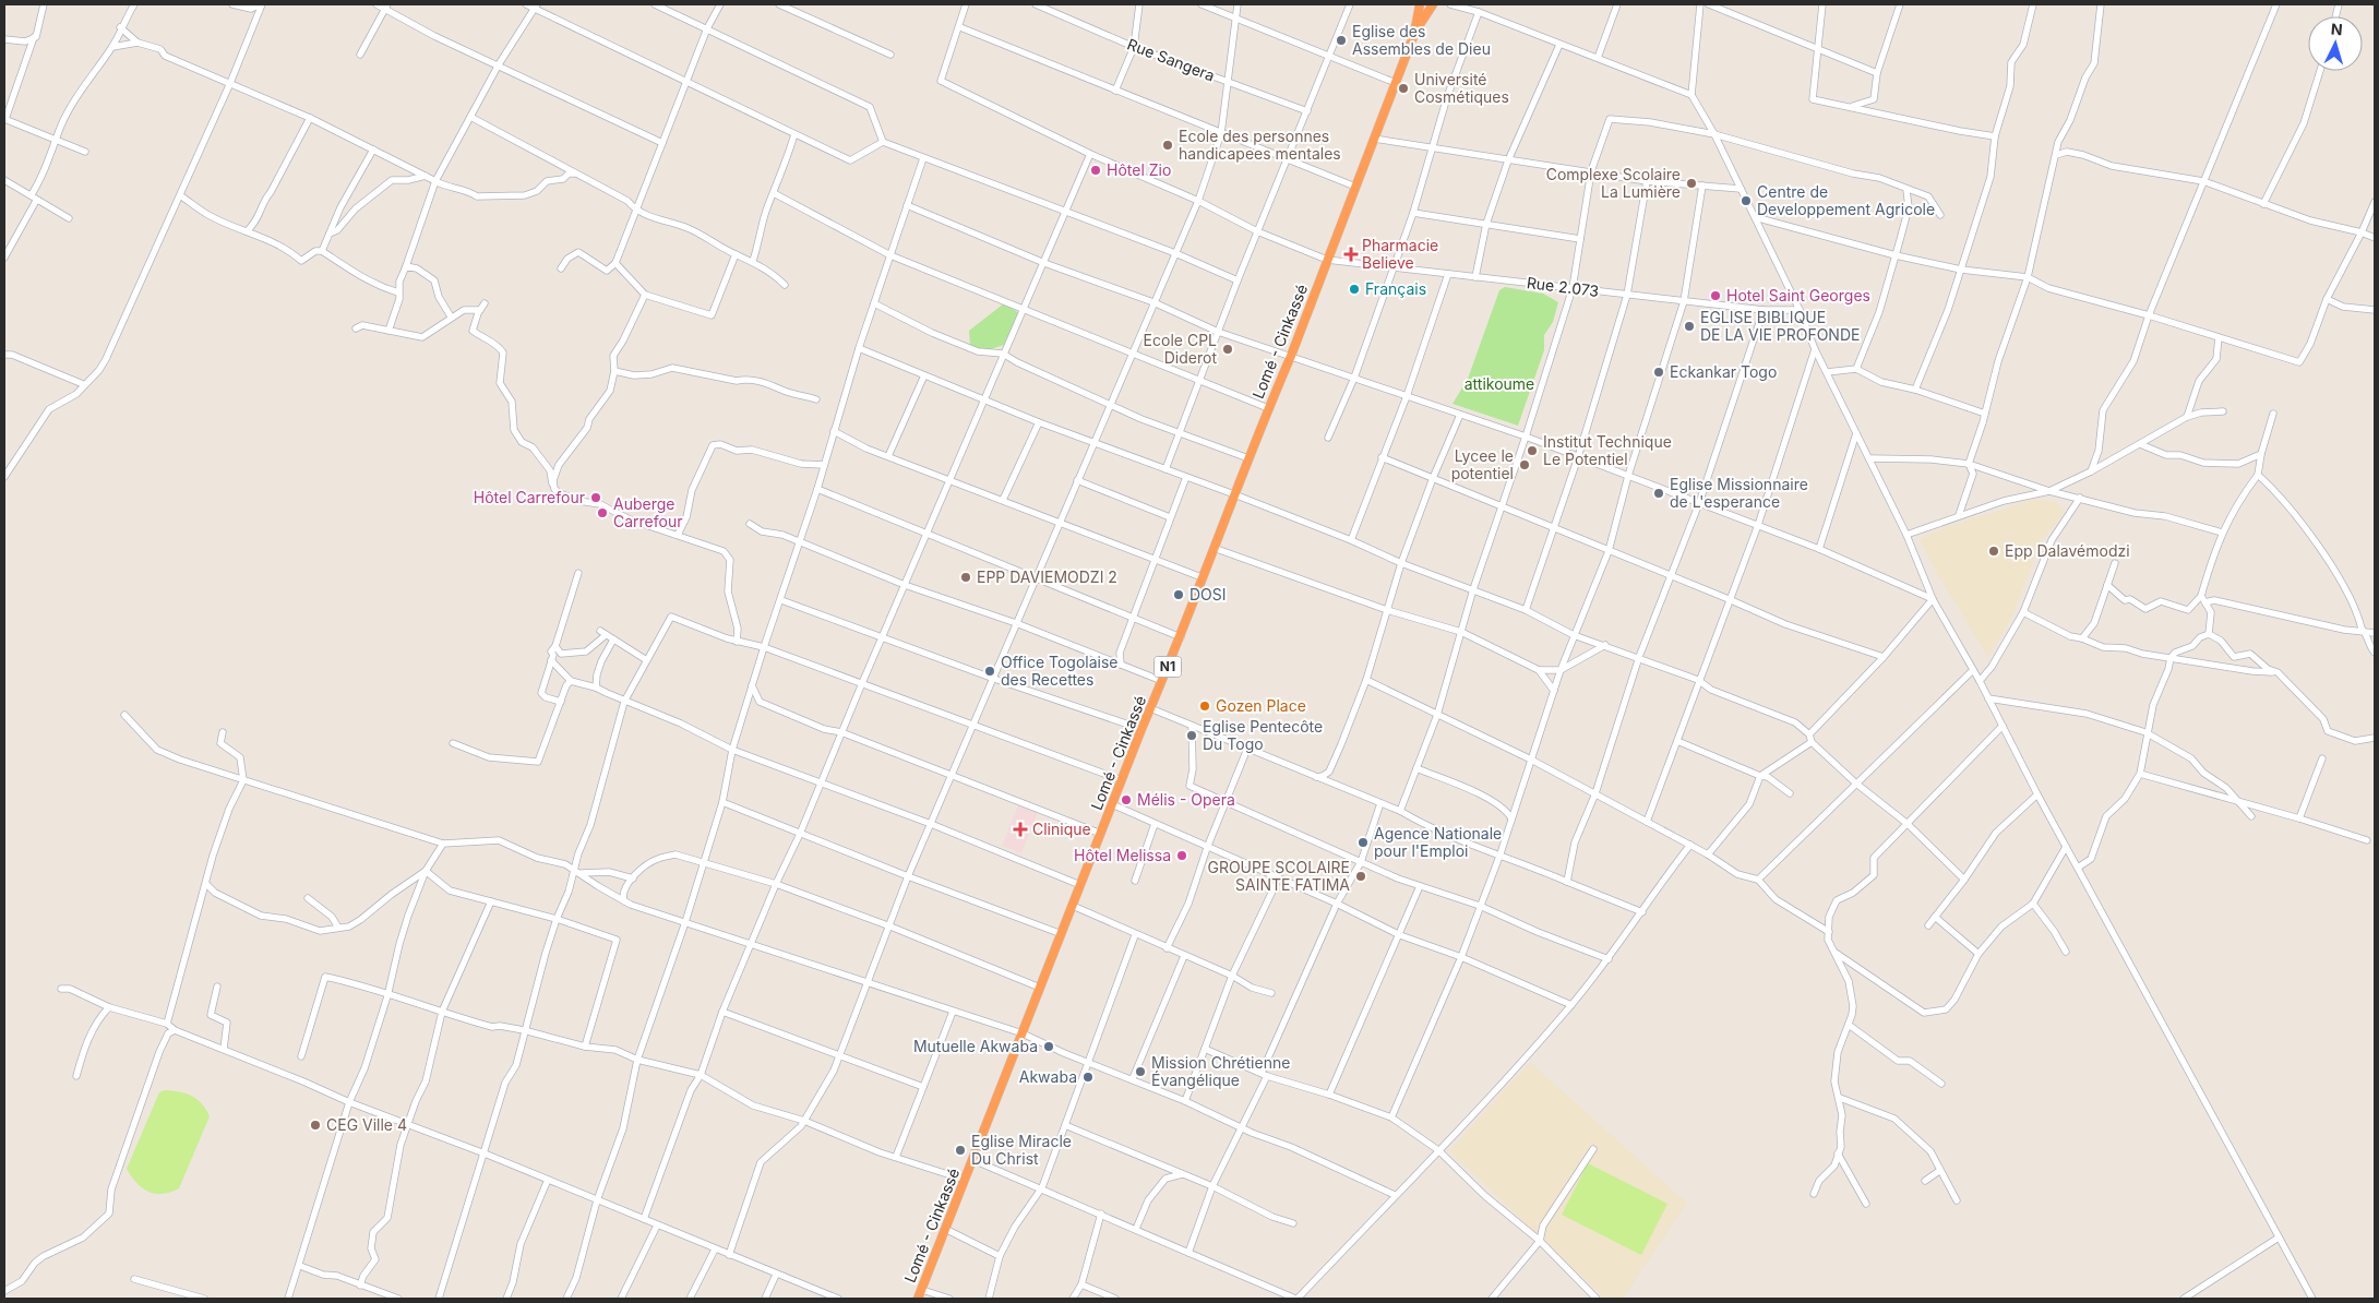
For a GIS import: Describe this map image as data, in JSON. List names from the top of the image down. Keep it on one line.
{"streets":{"highway":["Lomé - Cinkassé","N1"],"street":["Rue Sangera","Rue 2.073"]},"crossings":[["Rue 2.073","Lomé - Cinkassé"]],"parks":["attikoume"],"places":{"other":["Eglise des Assembles de Dieu","Université Cosmétiques","Ecole des personnes handicapees mentales","Hôtel Zio","Complexe Scolaire La Lumière","Centre de Developpement Agricole","Français","Hotel Saint Georges","EGLISE BIBLIQUE DE LA VIE PROFONDE","Ecole CPL Diderot","Eckankar Togo","Institut Technique Le Potentiel","Lycee le potentiel","Eglise Missionnaire de L'esperance","Hôtel Carrefour","Auberge Carrefour","Epp Dalavémodzi","EPP DAVIEMODZI 2","DOSI","Office Togolaise des Recettes","Gozen Place","Eglise Pentecôte Du Togo","Mélis - Opera","Agence Nationale pour l'Emploi","Hôtel Melissa","GROUPE SCOLAIRE SAINTE FATIMA","Mutuelle Akwaba","Mission Chrétienne Évangélique","Akwaba","CEG Ville 4","Eglise Miracle Du Christ"],"health":["Pharmacie Believe","Clinique"]},"north":"top"}
